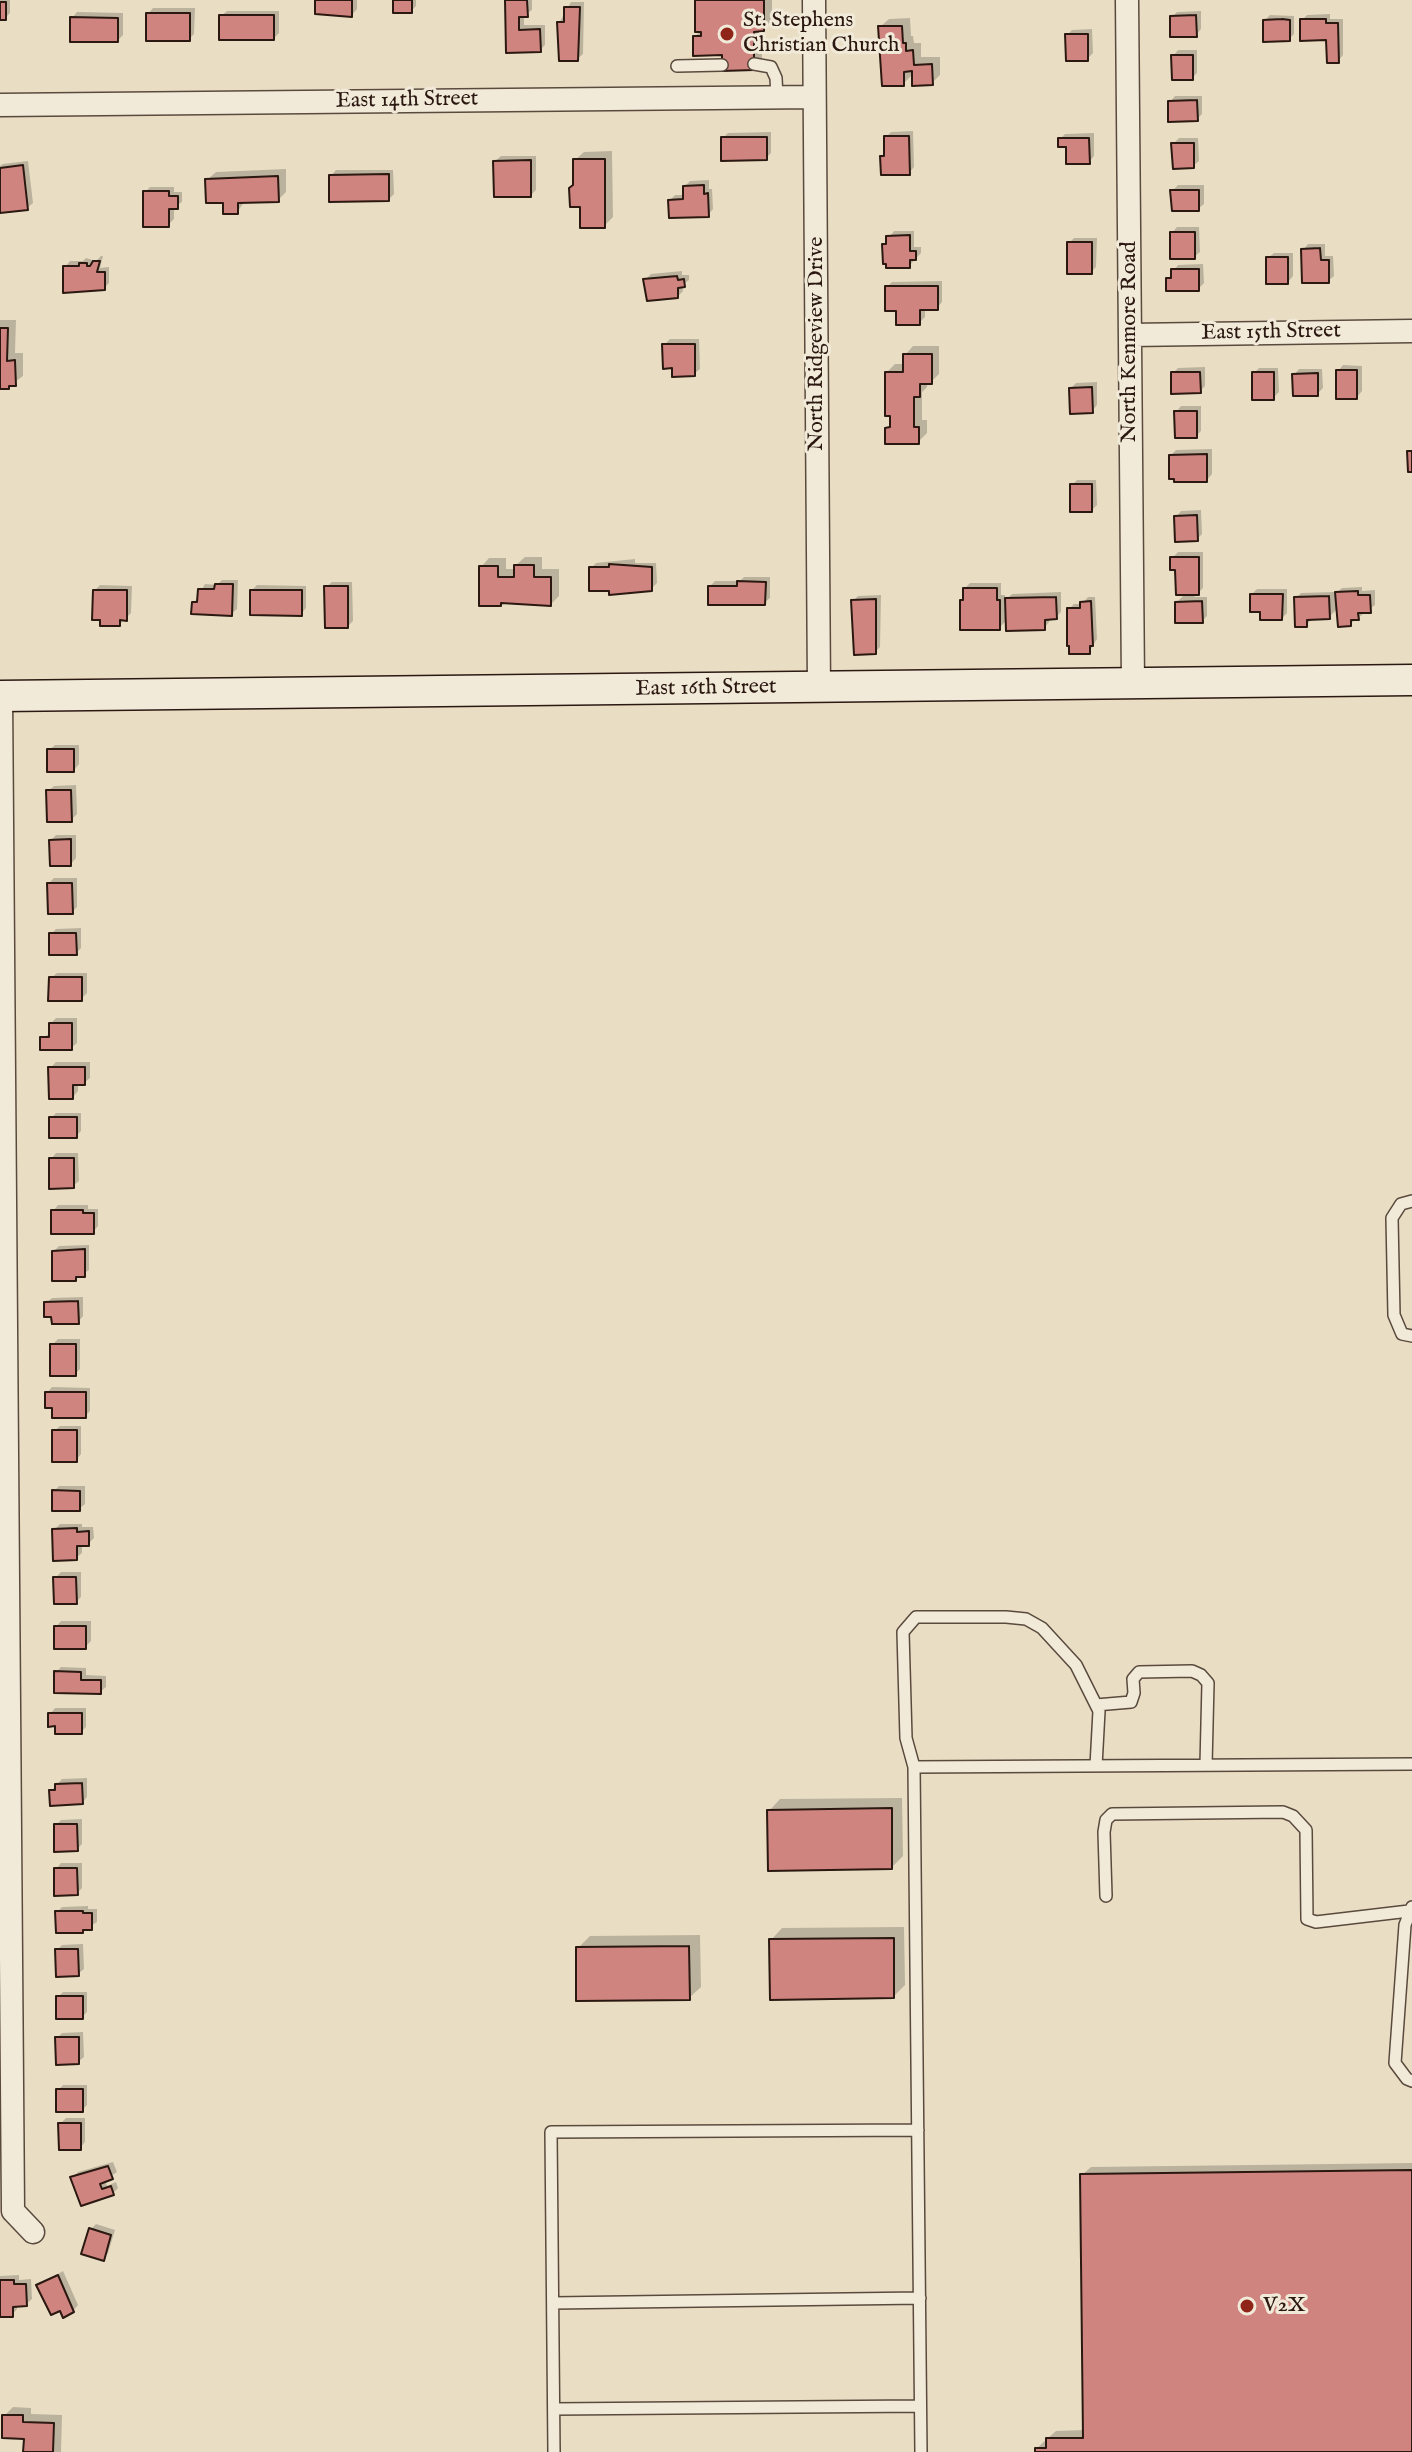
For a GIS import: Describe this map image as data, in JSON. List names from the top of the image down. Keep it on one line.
{"streets":{"street":["East 14th Street","East 15th Street","North Kenmore Road","North Ridgeview Drive","East 16th Street"]},"crossings":[["East 14th Street","North Ridgeview Drive"],["East 15th Street","North Kenmore Road"],["North Kenmore Road","East 16th Street"],["North Ridgeview Drive","East 16th Street"]],"places":["St. Stephens Christian Church","V2X"]}
